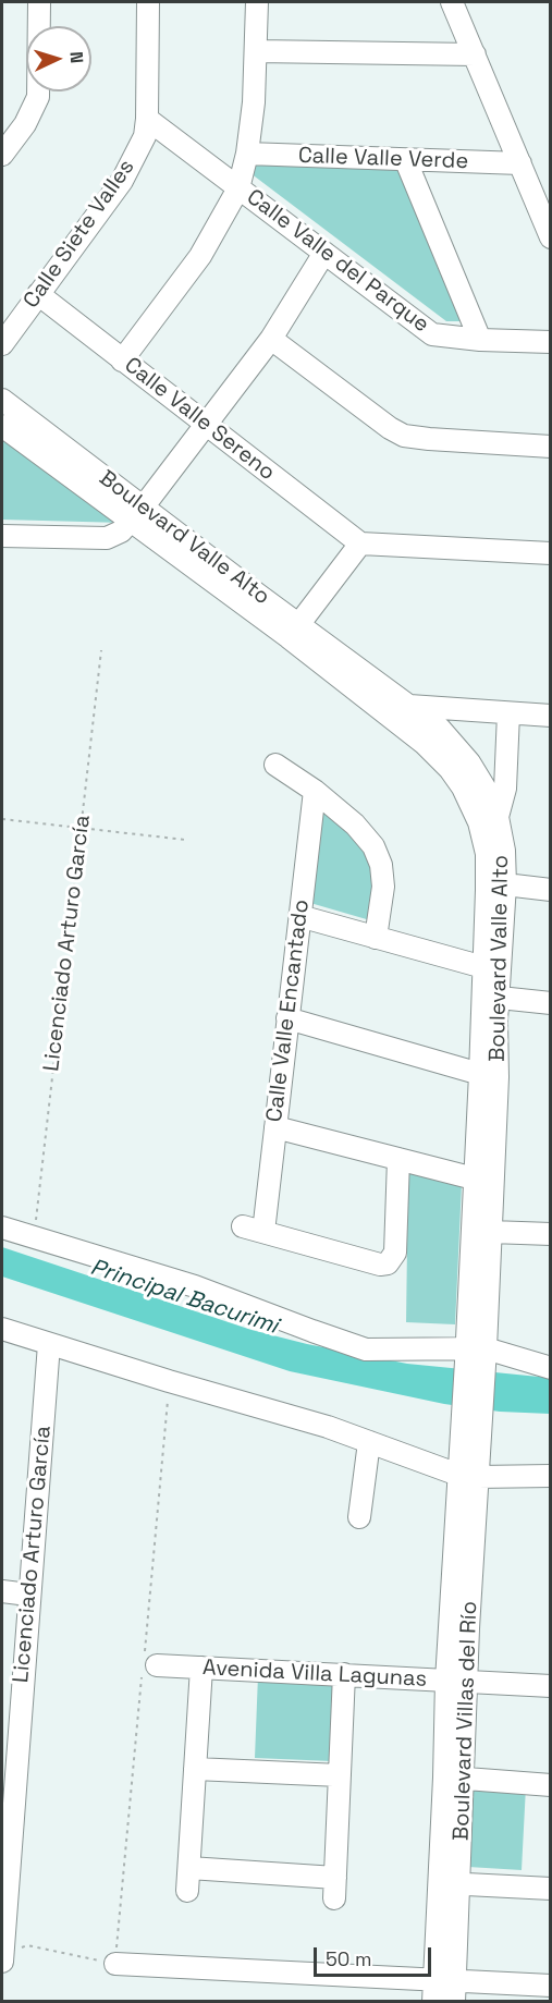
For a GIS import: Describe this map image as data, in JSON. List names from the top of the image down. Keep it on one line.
{"streets":{"street":["Calle Valle Verde","Calle Siete Valles","Calle Valle del Parque","Calle Valle Sereno","Boulevard Valle Alto","Licenciado Arturo García","Calle Valle Encantado","Avenida Villa Lagunas","Boulevard Villas del Río"]},"crossings":[["Calle Siete Valles","Calle Valle del Parque"],["Calle Siete Valles","Calle Valle Sereno"],["Boulevard Valle Alto","Boulevard Villas del Río"],["Avenida Villa Lagunas","Boulevard Villas del Río"]],"water":["Principal Bacurimi"],"scale_bar":"50 m","north":"right"}
